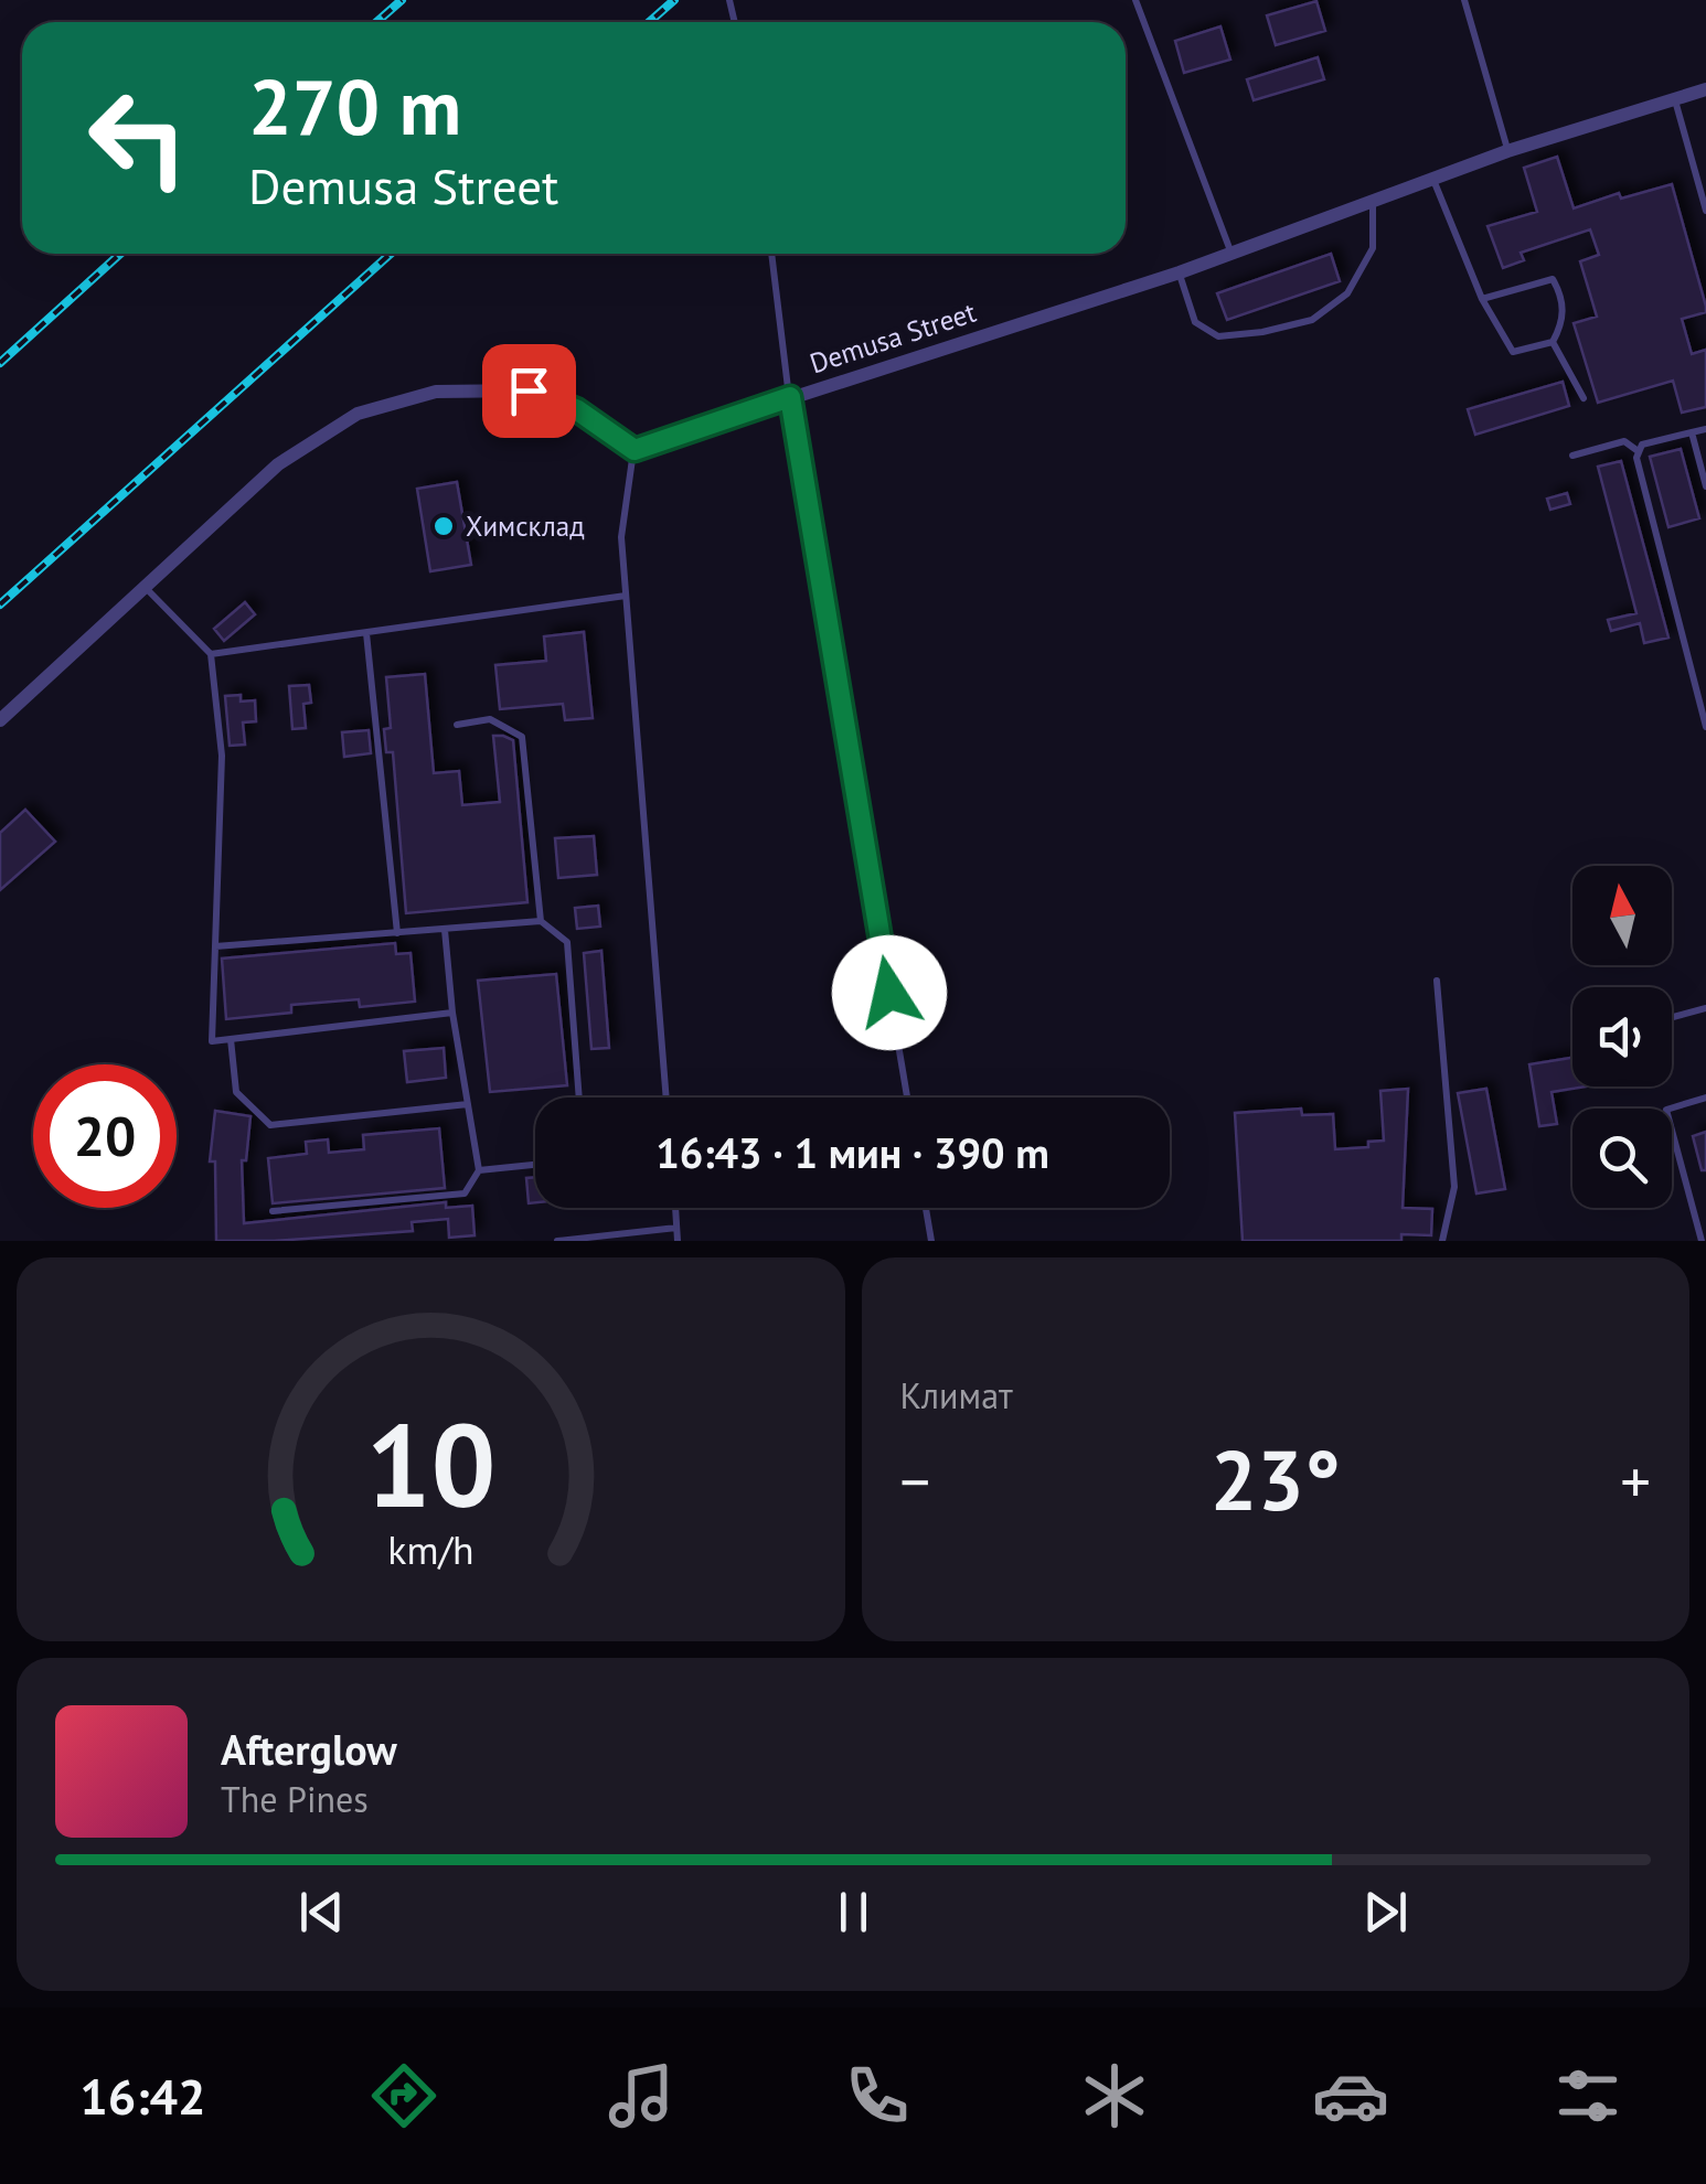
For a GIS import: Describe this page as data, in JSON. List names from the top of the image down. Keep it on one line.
{"streets":{"street":["Demusa Street"]},"places":["Химсклад"],"north":"top","page":{"turn":["270 m","Demusa Street"],"limit":"20","trip":"16:43 · 1 мин · 390 m","tile":"Климат","heat":["−","23°","+"],"song":["Afterglow","The Pines"],"tabs":"16:42","gauge":["10","km/h"]}}
